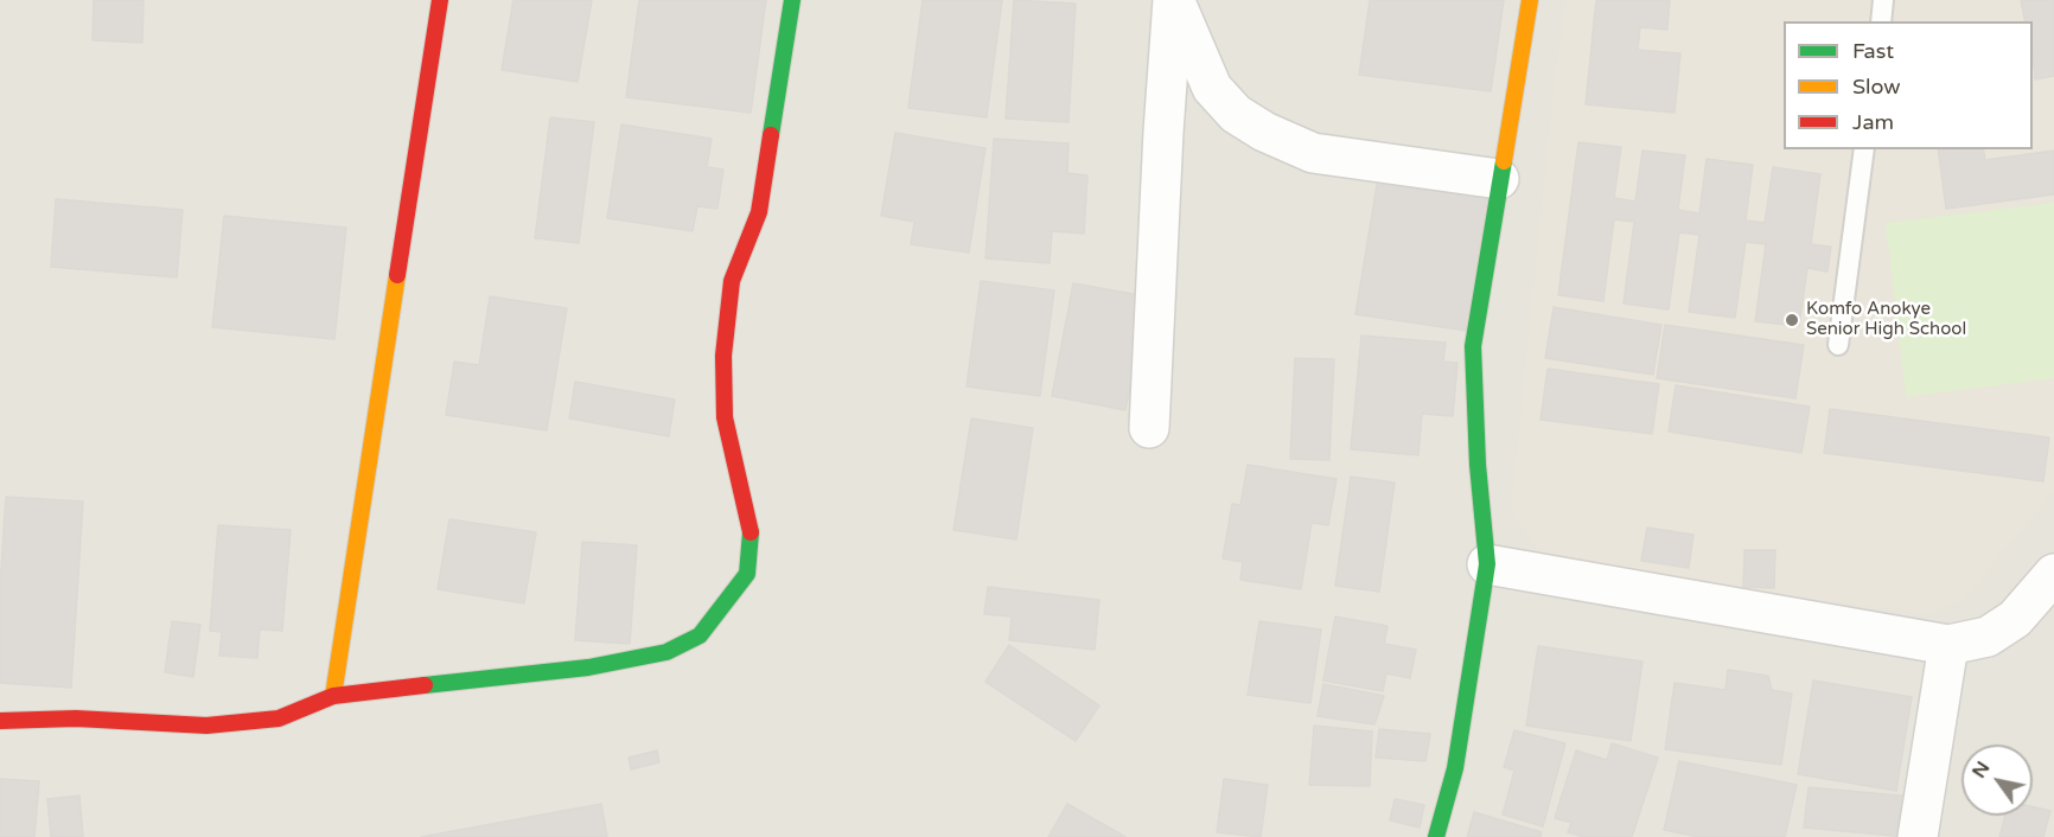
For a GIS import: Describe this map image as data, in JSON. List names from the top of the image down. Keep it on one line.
{"places":["Komfo Anokye Senior High School"],"legend":["Fast","Slow","Jam"],"north":"top left"}
